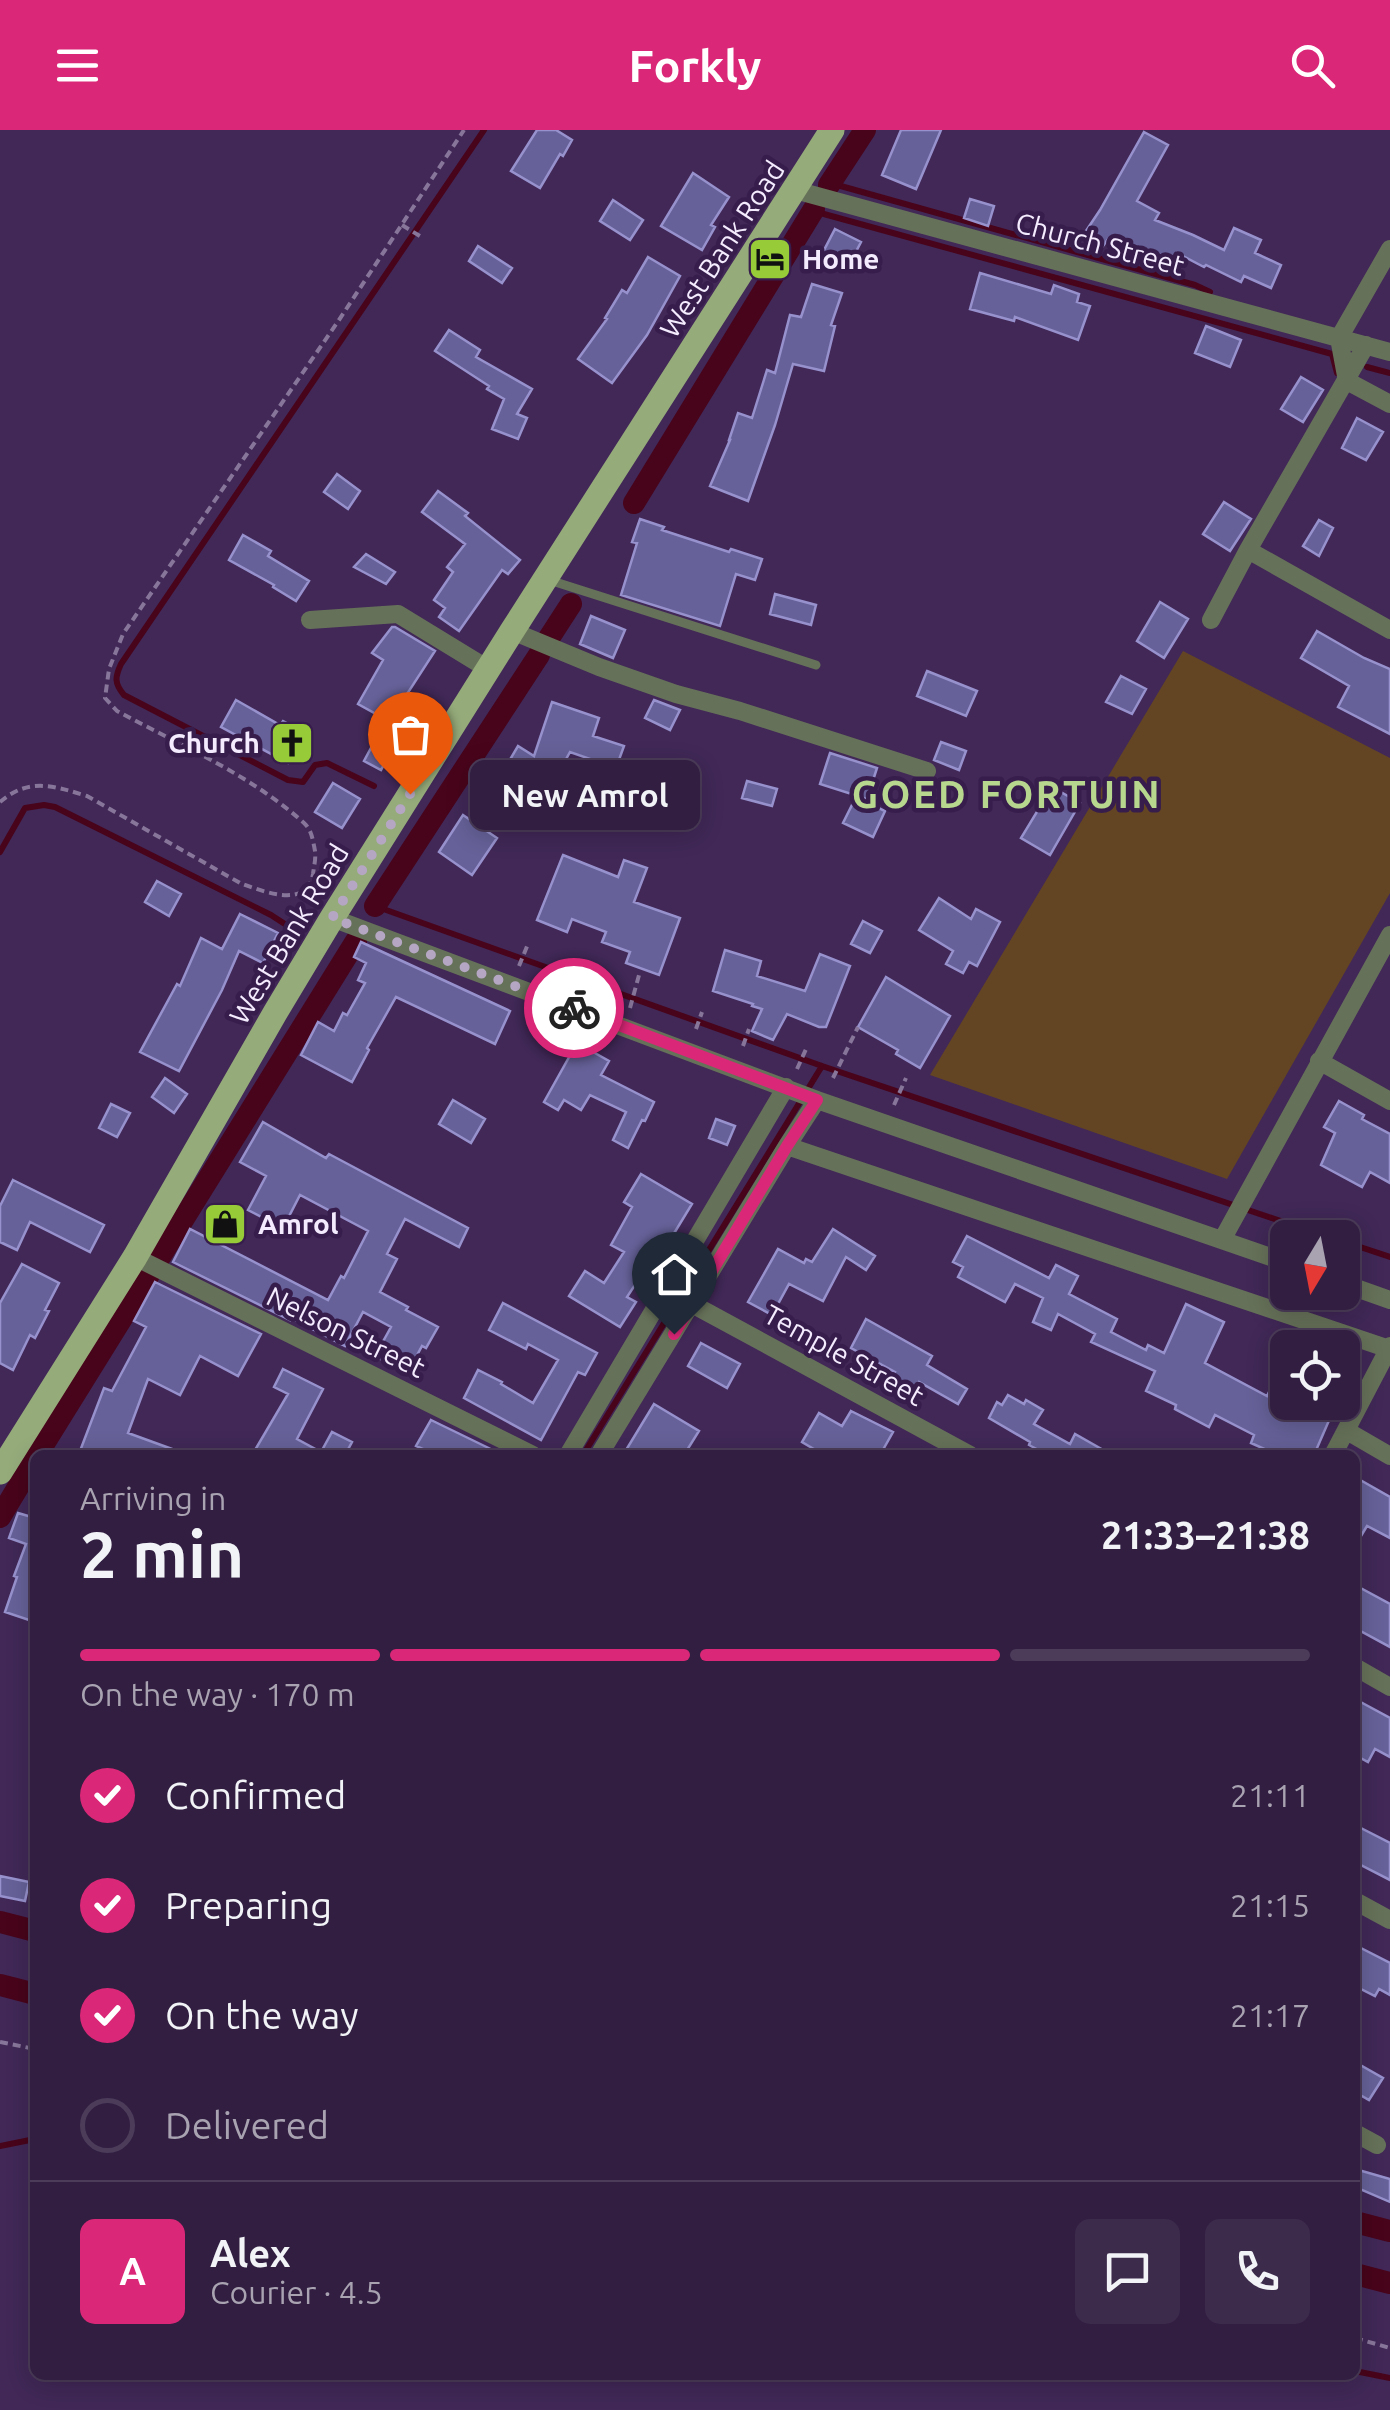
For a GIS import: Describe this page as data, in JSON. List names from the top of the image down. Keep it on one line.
{"streets":{"main road":["West Bank Road"],"street":["Church Street","Nelson Street","Temple Street"]},"crossings":[["Church Street","West Bank Road"],["West Bank Road","Nelson Street"]],"districts":["GOED FORTUIN"],"places":{"hotel":["Home"],"church":["Church"],"other":["New Amrol"],"shop":["Amrol"]},"north":"bottom","page":{"header":"Forkly","bubble":"New Amrol","heading":["2 min","Arriving in","21:33–21:38"],"panel":["Alex","Courier · 4.5"],"bar":"On the way · 170 m","list":[["Confirmed","21:11"],["Preparing","21:15"],["On the way","21:17"],"Delivered"],"round":"A"}}
